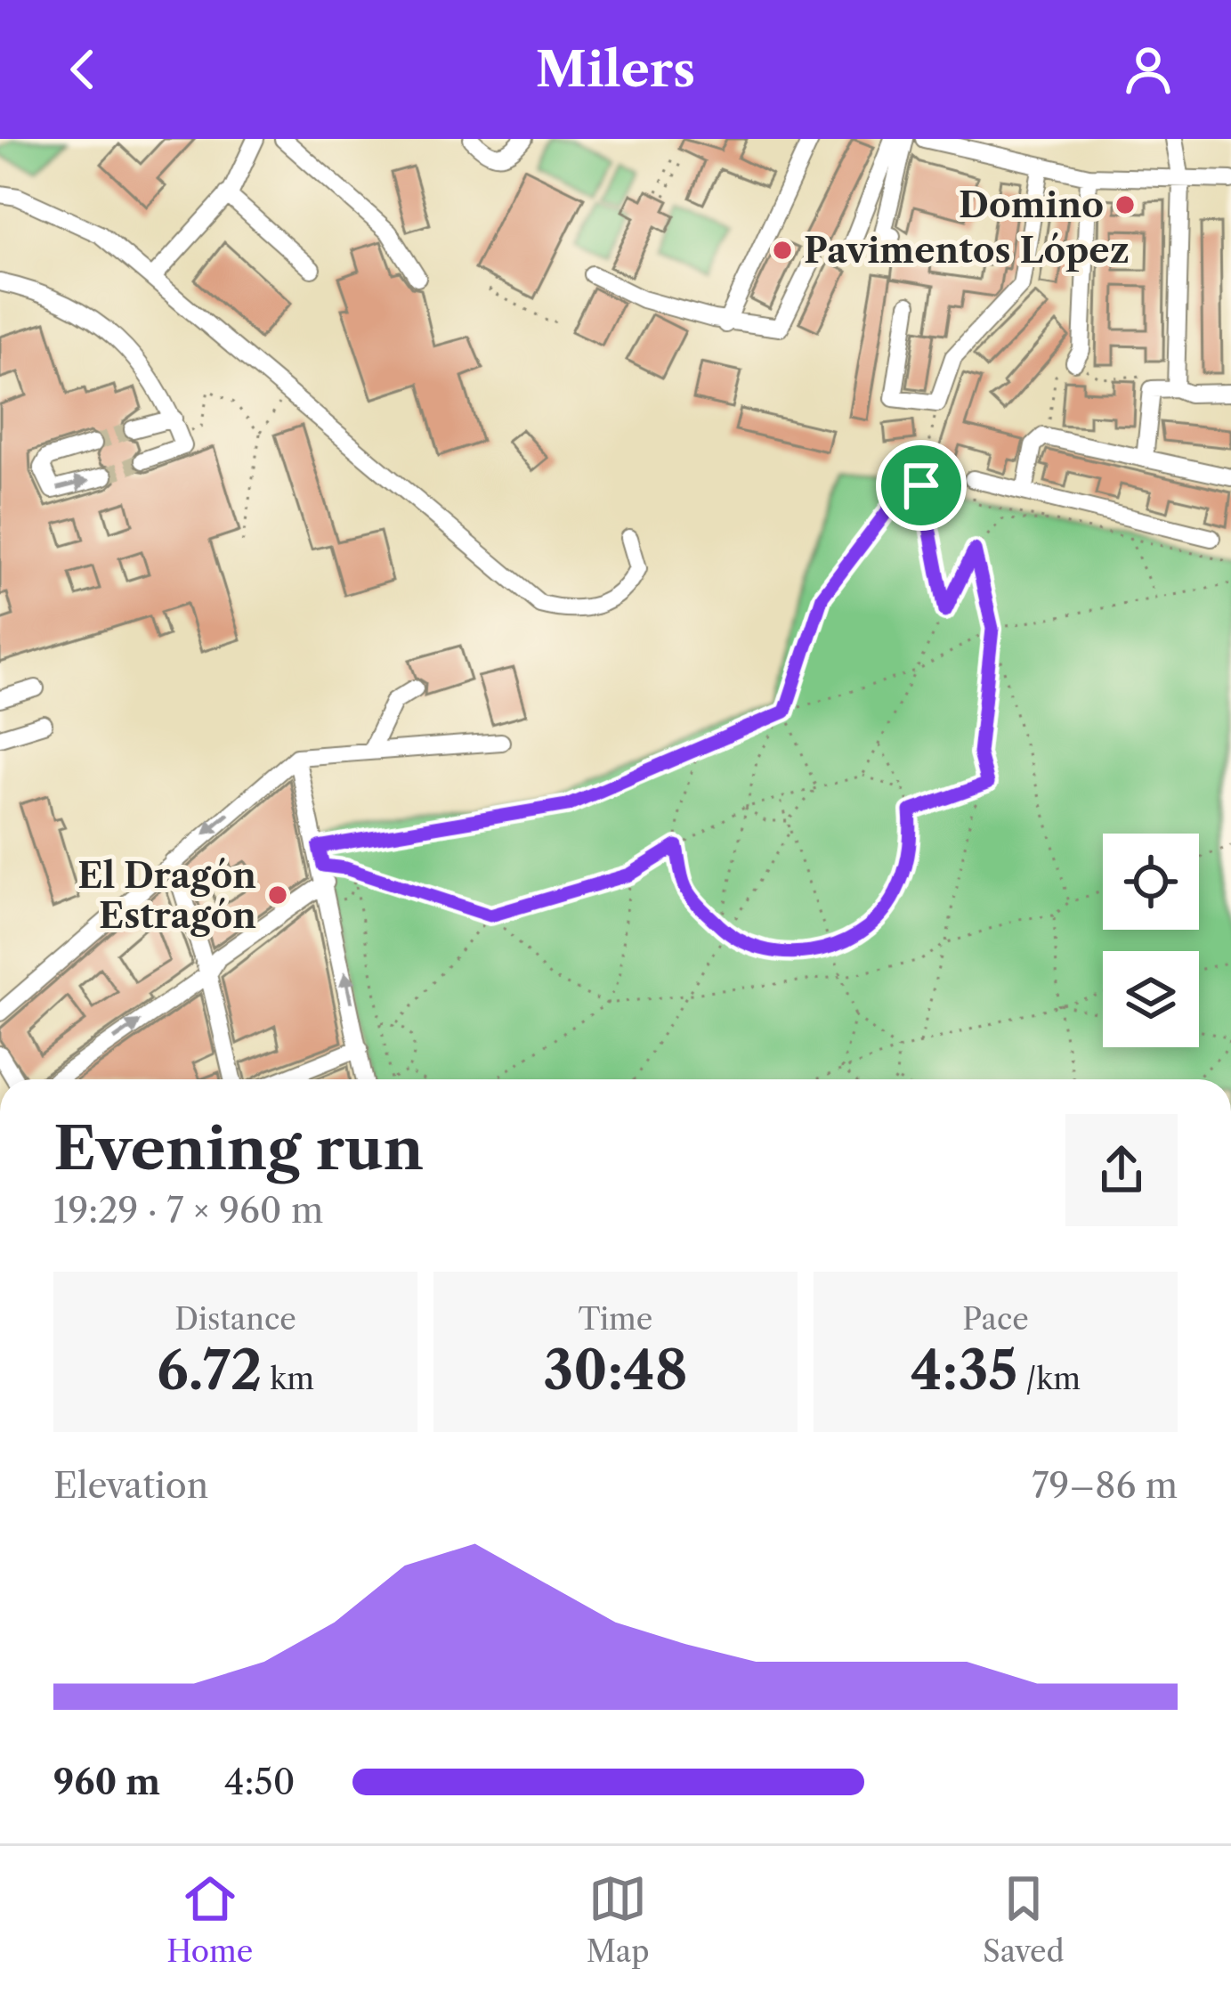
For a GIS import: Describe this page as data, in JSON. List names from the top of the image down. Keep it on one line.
{"places":["Domino","Pavimentos López","El Dragón Estragón"],"page":{"header":"Milers","heading":["Evening run","19:29 · 7 × 960 m"],"stats":[["Distance","6.72 km"],["Time","30:48"],["Pace","4:35 /km"]],"chart":["Elevation","79–86 m"],"list":[{"name":"960 m","note":"4:50"}],"tabs":["Home","Map","Saved"]}}
